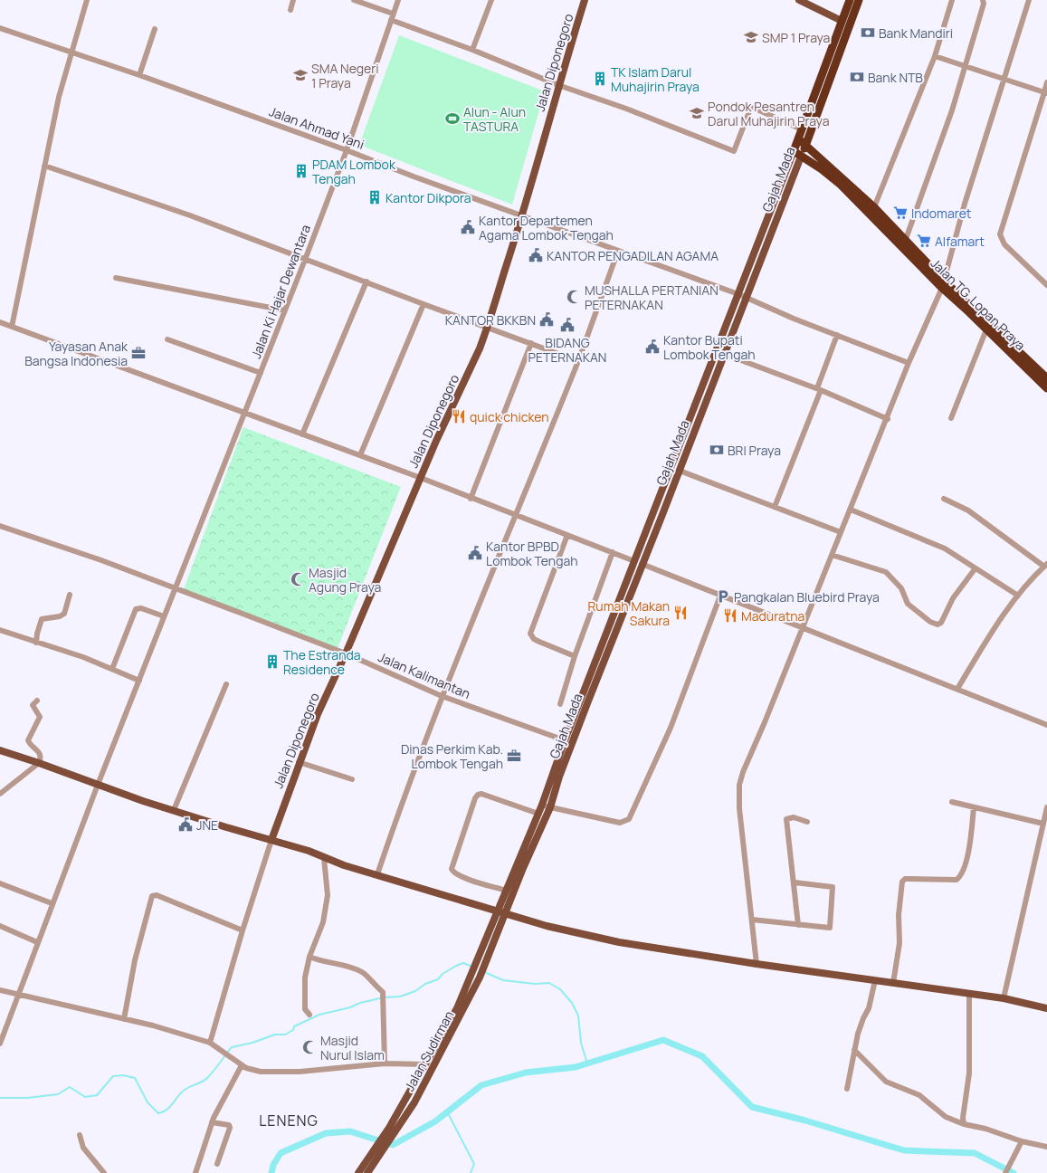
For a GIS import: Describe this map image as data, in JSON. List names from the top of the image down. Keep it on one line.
{"streets":{"highway":["Gajah Mada","Jalan TG. Lopan Praya"],"main road":["Jalan Diponegoro","Jalan Sudirman"],"street":["Jalan Ahmad Yani","Jalan Ki Hajar Dewantara","Jalan Kalimantan"]},"crossings":[["Jalan Diponegoro","Jalan Ahmad Yani"],["Jalan Diponegoro","Jalan Kalimantan"],["Jalan Ahmad Yani","Gajah Mada"],["Jalan Ahmad Yani","Jalan Ki Hajar Dewantara"],["Gajah Mada","Jalan TG. Lopan Praya"],["Gajah Mada","Jalan Kalimantan"],["Gajah Mada","Jalan Sudirman"],["Jalan Ki Hajar Dewantara","Jalan Kalimantan"]],"districts":["LENENG"],"places":{"bank":["Bank Mandiri","Bank NTB","BRI Praya"],"school or university":["SMP 1 Praya","SMA Negeri 1 Praya","Pondok Pesantren Darul Muhajirin Praya"],"building":["TK Islam Darul Muhajirin Praya","PDAM Lombok Tengah","Kantor Dikpora","The Estranda Residence"],"sports":["Alun - Alun TASTURA"],"supermarket":["Indomaret","Alfamart"],"public building":["Kantor Departemen Agama Lombok Tengah","KANTOR PENGADILAN AGAMA","KANTOR BKKBN","BIDANG PETERNAKAN","Kantor Bupati Lombok Tengah","Kantor BPBD Lombok Tengah","JNE"],"mosque":["MUSHALLA PERTANIAN PETERNAKAN","Masjid Agung Praya","Masjid Nurul Islam"],"office":["Yayasan Anak Bangsa Indonesia","Dinas Perkim Kab. Lombok Tengah"],"restaurant":["quick chicken","Rumah Makan Sakura","Maduratna"],"parking":["Pangkalan Bluebird Praya"]}}
